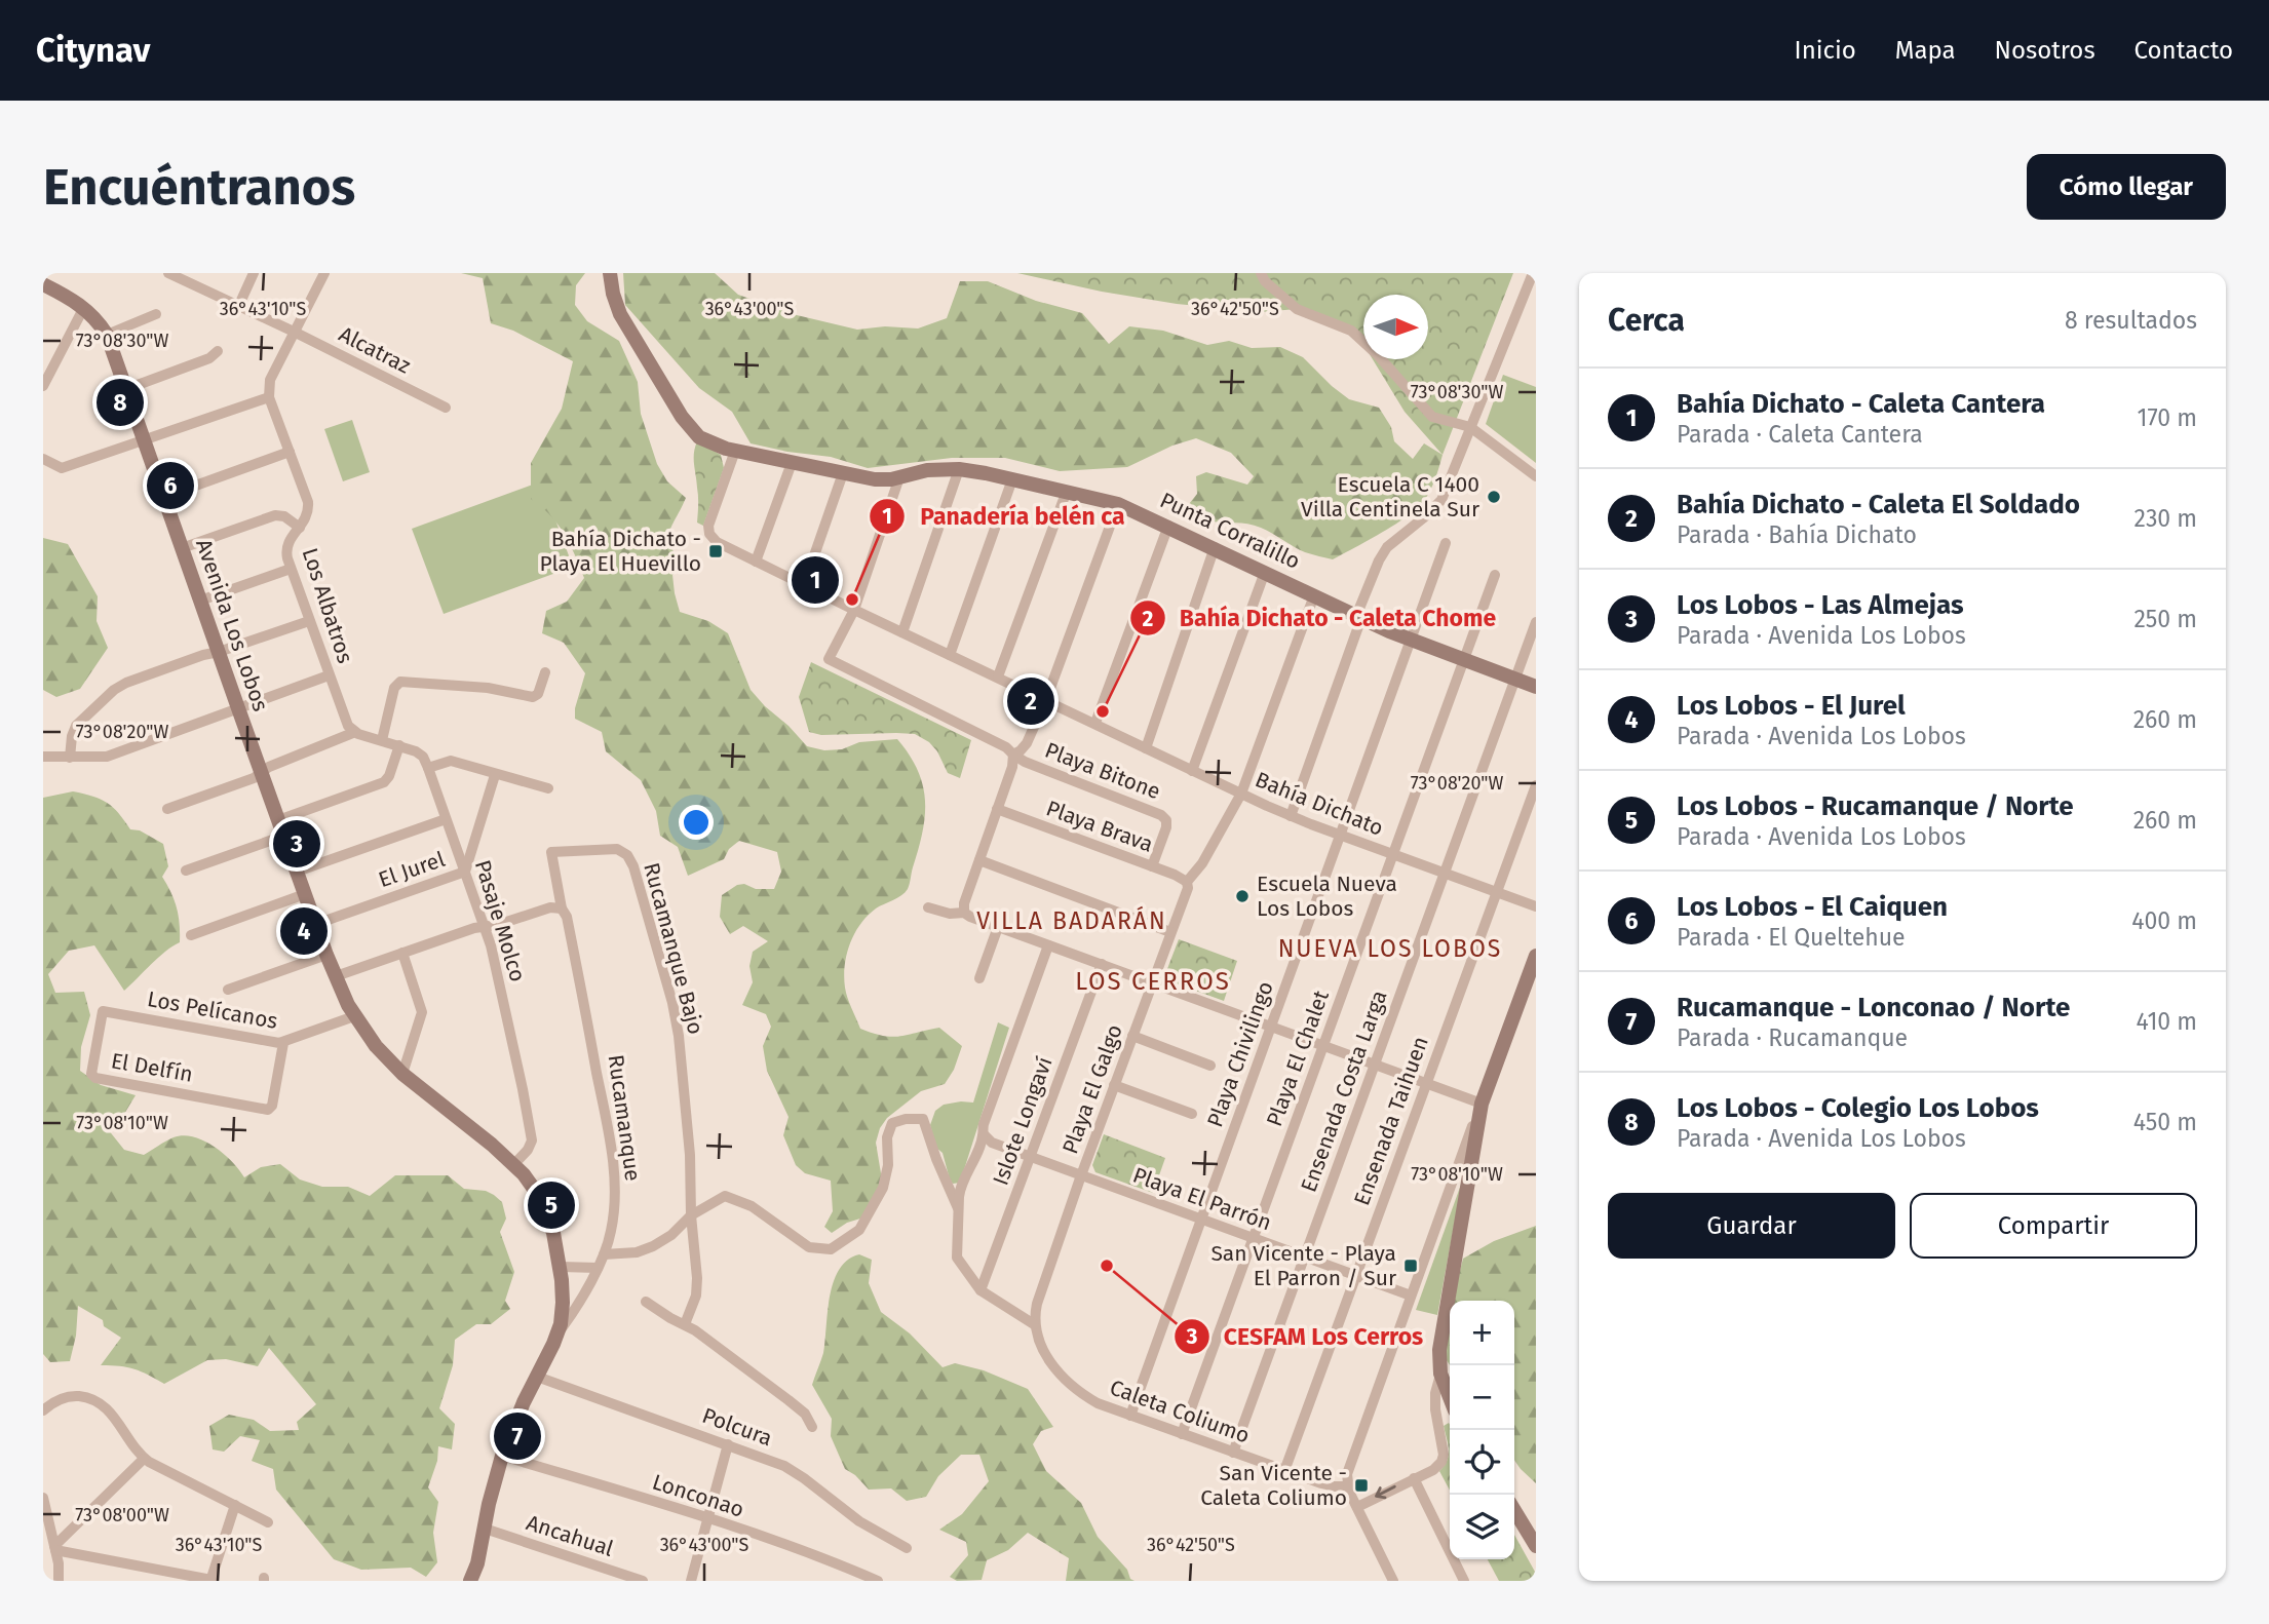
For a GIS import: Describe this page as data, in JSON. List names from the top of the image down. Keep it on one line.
{"streets":{"street":["Alcatraz","Punta Corralillo","Los Albatros","Avenida Los Lobos","Playa Bitone","Bahía Dichato","Playa Brava","El Jurel","Pasaje Molco","Rucamanque Bajo","Los Pelícanos","Playa Chivilingo","Playa El Chalet","El Delfín","Playa El Galgo","Ensenada Costa Larga","Rucamanque","Islote Longaví","Ensenada Taihuen","Playa El Parrón","Caleta Coliumo","Polcura","Lonconao","Ancahual"]},"crossings":[["Punta Corralillo","Bahía Dichato"],["Punta Corralillo","Playa Chivilingo"],["Punta Corralillo","Playa El Chalet"],["Punta Corralillo","Playa El Galgo"],["Punta Corralillo","Ensenada Costa Larga"],["Avenida Los Lobos","El Jurel"],["Avenida Los Lobos","Pasaje Molco"],["Avenida Los Lobos","Los Pelícanos"],["Avenida Los Lobos","Rucamanque"],["Playa Bitone","Bahía Dichato"],["Playa Bitone","Playa Brava"],["Bahía Dichato","Playa Chivilingo"],["Bahía Dichato","Playa El Chalet"],["Bahía Dichato","Playa El Galgo"],["Bahía Dichato","Ensenada Costa Larga"],["Bahía Dichato","Ensenada Taihuen"],["Playa Brava","Playa El Galgo"],["El Jurel","Pasaje Molco"],["Rucamanque Bajo","Rucamanque"],["Los Pelícanos","El Delfín"],["Playa Chivilingo","Playa El Parrón"],["Playa Chivilingo","Caleta Coliumo"],["Playa El Chalet","Playa El Parrón"],["Playa El Chalet","Caleta Coliumo"],["Playa El Galgo","Playa El Parrón"],["Playa El Galgo","Caleta Coliumo"],["Ensenada Costa Larga","Playa El Parrón"],["Ensenada Costa Larga","Caleta Coliumo"],["Rucamanque","Polcura"],["Rucamanque","Lonconao"],["Rucamanque","Ancahual"],["Islote Longaví","Playa El Parrón"],["Ensenada Taihuen","Playa El Parrón"],["Ensenada Taihuen","Caleta Coliumo"]],"districts":["VILLA BADARÁN","NUEVA LOS LOBOS","LOS CERROS"],"places":{"other":["Escuela C 1400 Villa Centinela Sur","Panadería belén ca","Bahía Dichato - Caleta Chome","Escuela Nueva Los Lobos","CESFAM Los Cerros"],"transit":["Bahía Dichato - Playa El Huevillo","San Vicente - Playa El Parron / Sur","San Vicente - Caleta Coliumo"]},"north":"right","page":{"header":"Citynav","nav":["Inicio","Mapa","Nosotros","Contacto"],"buttons":["Cómo llegar",["Guardar","Compartir"]],"title":"Encuéntranos","heading":["Cerca","8 resultados"],"list":[{"mark":"1","name":"Bahía Dichato - Caleta Cantera","note":"Parada · Caleta Cantera","value":"170 m"},{"mark":"2","name":"Bahía Dichato - Caleta El Soldado","note":"Parada · Bahía Dichato","value":"230 m"},{"mark":"3","name":"Los Lobos - Las Almejas","note":"Parada · Avenida Los Lobos","value":"250 m"},{"mark":"4","name":"Los Lobos - El Jurel","note":"Parada · Avenida Los Lobos","value":"260 m"},{"mark":"5","name":"Los Lobos - Rucamanque / Norte","note":"Parada · Avenida Los Lobos","value":"260 m"},{"mark":"6","name":"Los Lobos - El Caiquen","note":"Parada · El Queltehue","value":"400 m"},{"mark":"7","name":"Rucamanque - Lonconao / Norte","note":"Parada · Rucamanque","value":"410 m"},{"mark":"8","name":"Los Lobos - Colegio Los Lobos","note":"Parada · Avenida Los Lobos","value":"450 m"}],"pins":["8","6","1","2","3","4","5","7"],"map_buttons":["+","−"]},"coordinates":["36°43'10\"S","36°43'00\"S","36°42'50\"S","73°08'30\"W","73°08'20\"W","73°08'10\"W","73°08'00\"W"]}
